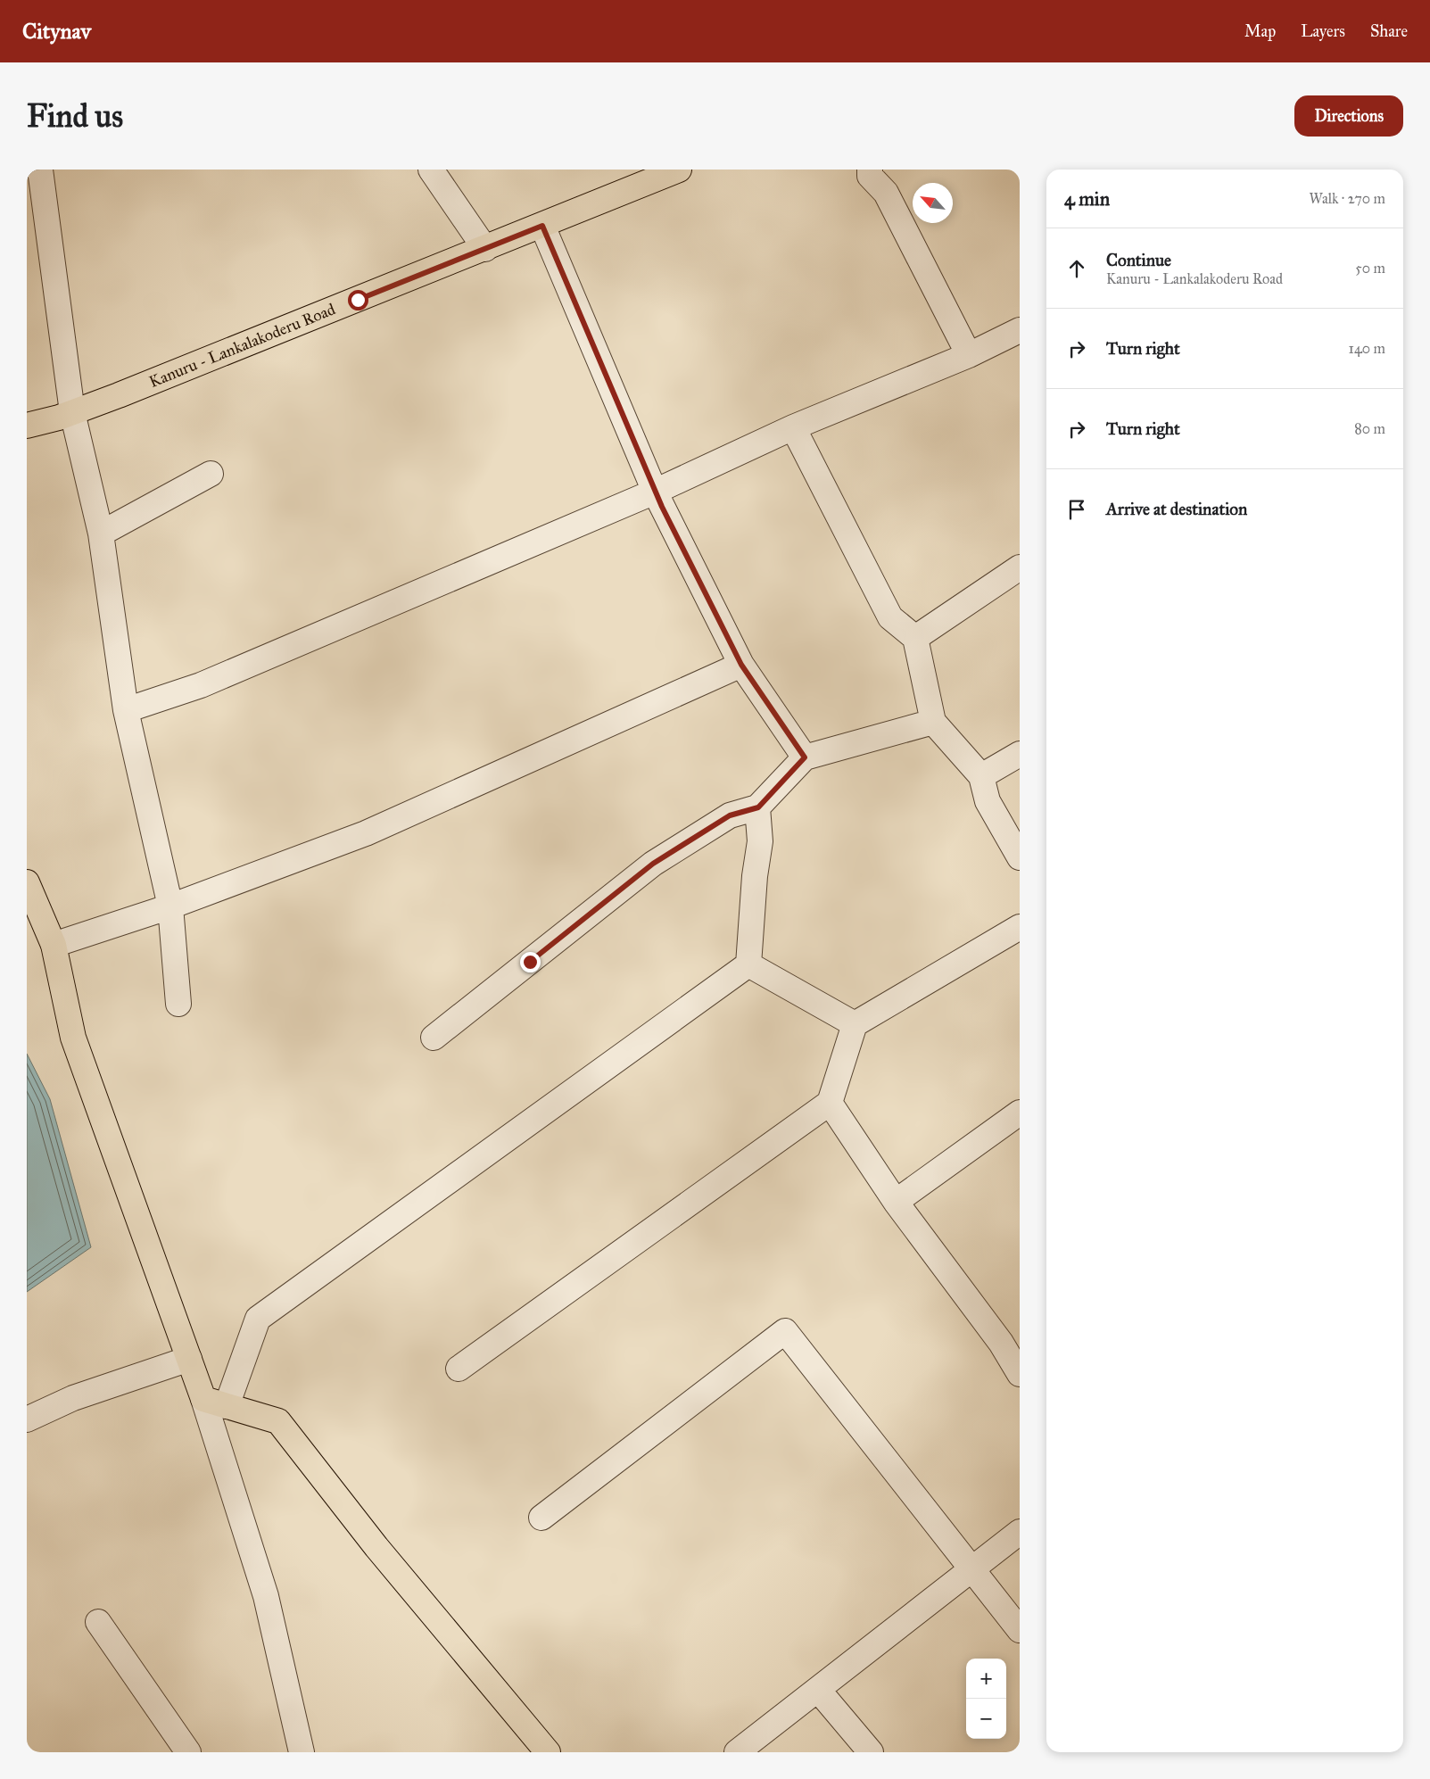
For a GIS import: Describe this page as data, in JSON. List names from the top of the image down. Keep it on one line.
{"streets":{"main road":["Kanuru - Lankalakoderu Road"]},"north":"top left","page":{"header":"Citynav","nav":["Map","Layers","Share"],"buttons":"Directions","title":"Find us","heading":["4 min","Walk · 270 m"],"list":[["Continue","Kanuru - Lankalakoderu Road","50 m"],["Turn right","140 m"],["Turn right","80 m"],"Arrive at destination"],"map_buttons":["+","−"]}}
